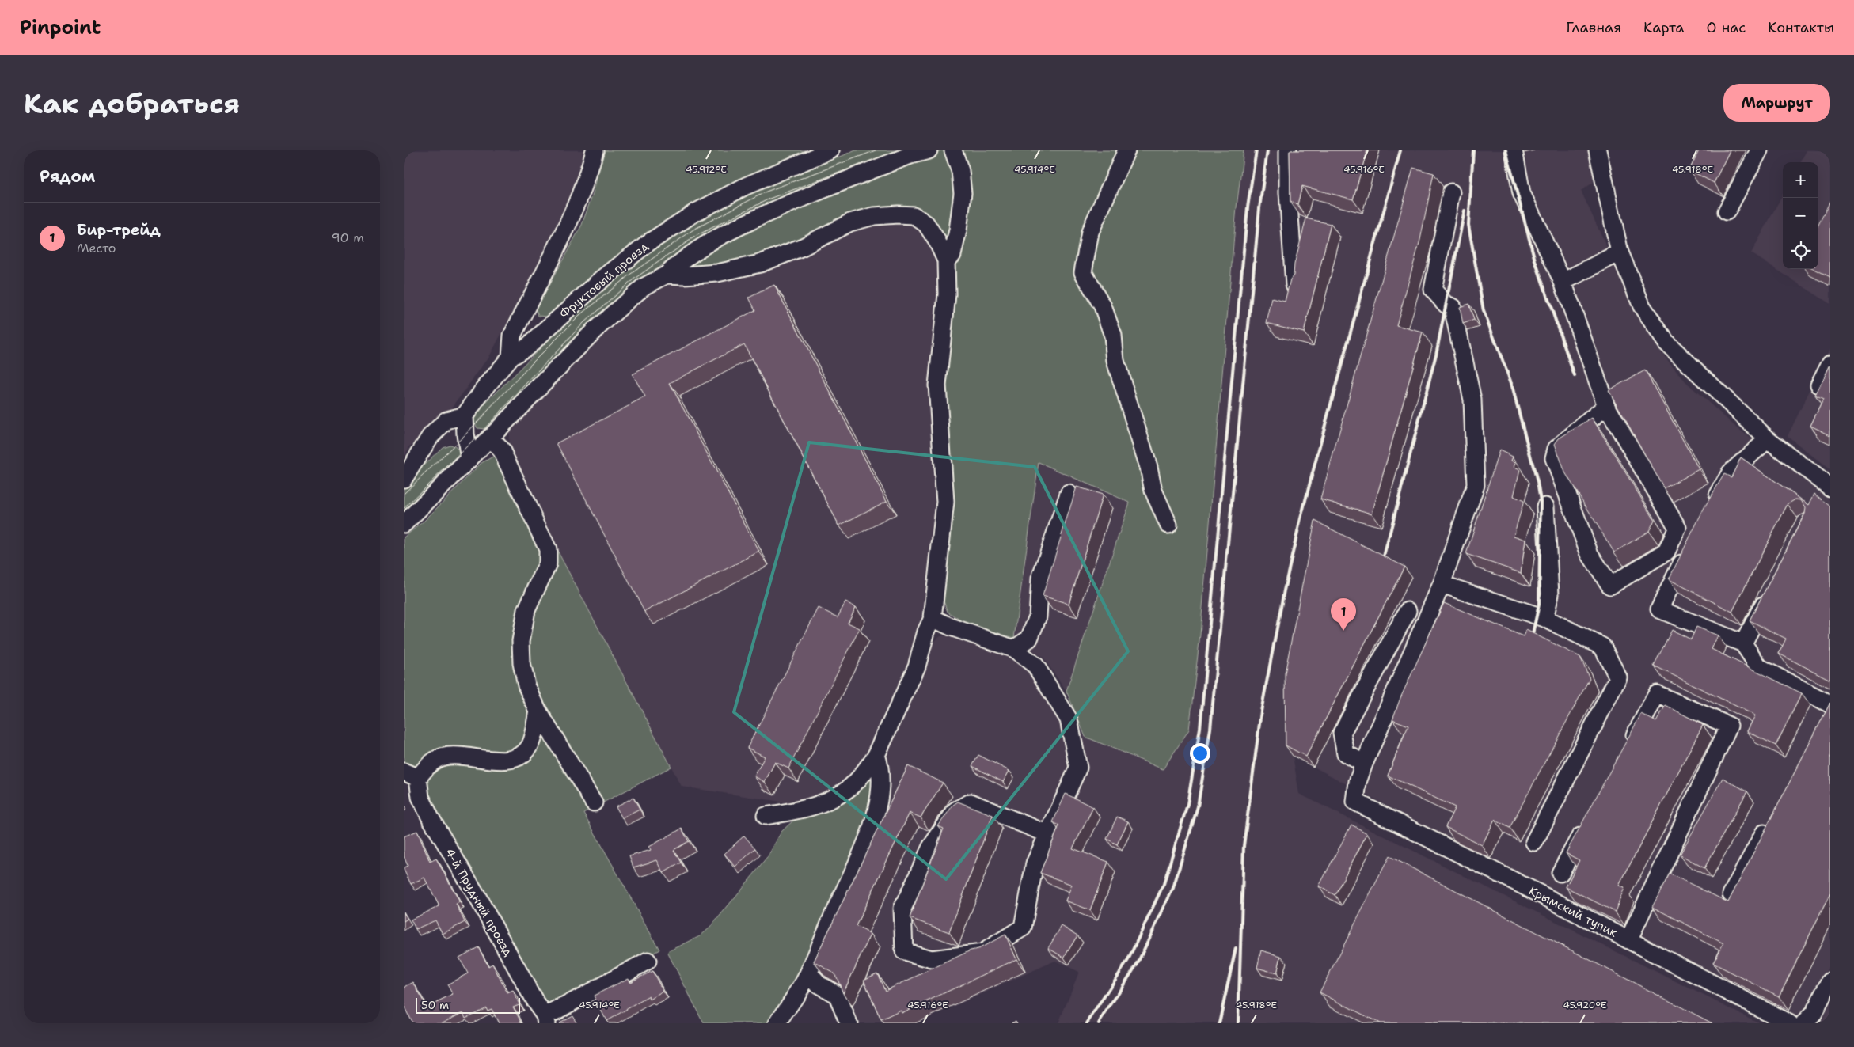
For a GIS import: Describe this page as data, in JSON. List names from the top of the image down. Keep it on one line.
{"streets":{"street":["Фруктовый проезд","4-й Прудный проезд","Крымский тупик"]},"scale_bar":"50 m","page":{"header":"Pinpoint","nav":["Главная","Карта","О нас","Контакты"],"buttons":"Маршрут","title":"Как добраться","heading":"Рядом","map_buttons":["+","−"],"list":[{"mark":"1","name":"Бир-трейд","note":"Место","value":"90 m"}],"pins":"1","scale":"50 m"},"coordinates":["45.912°E","45.914°E","45.916°E","45.918°E","45.920°E"]}
